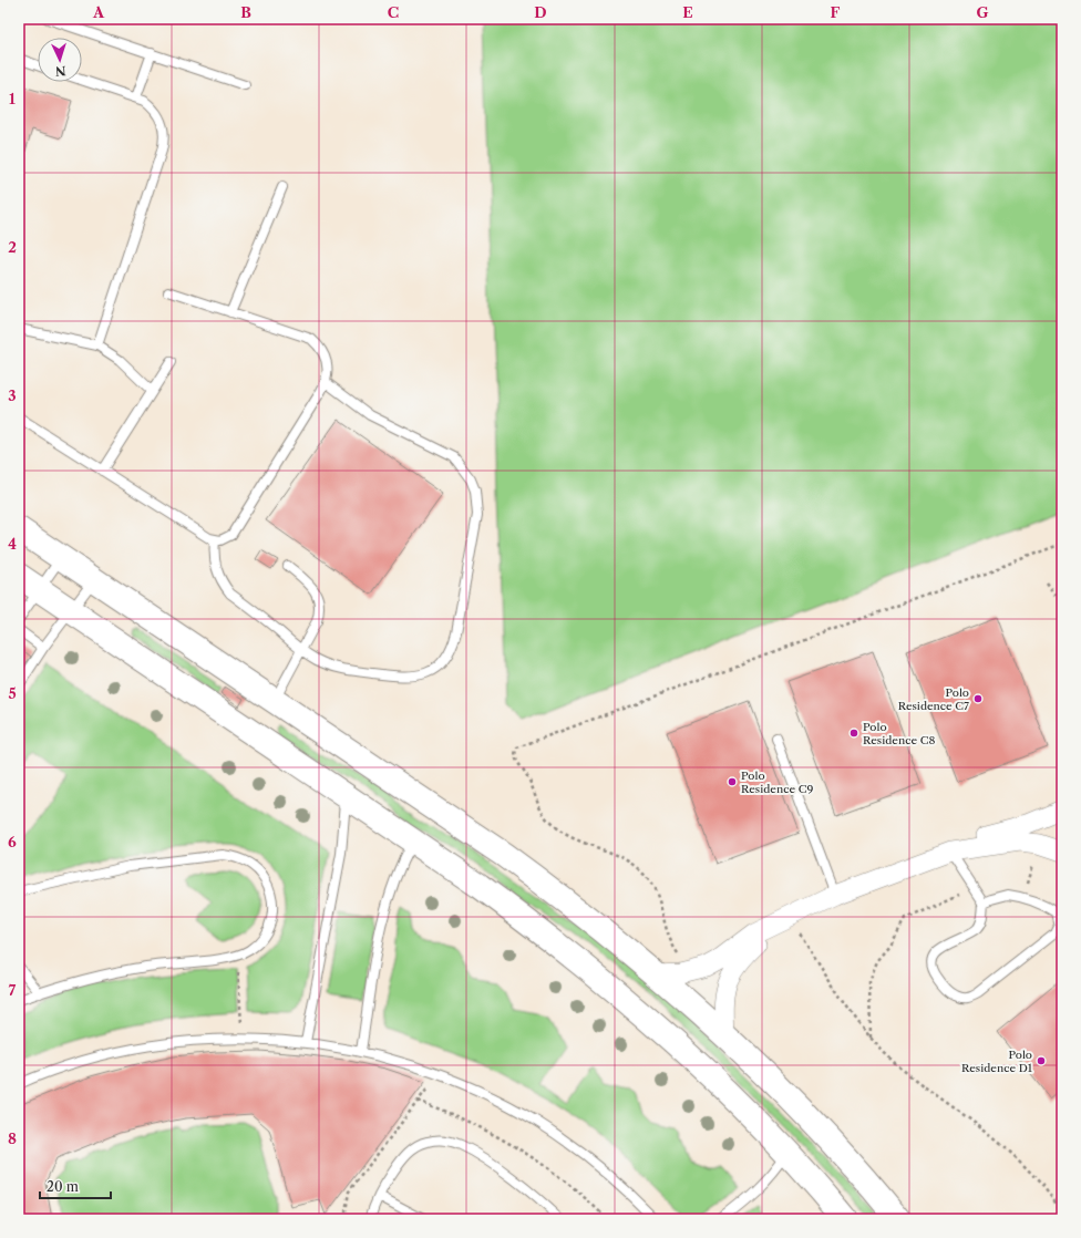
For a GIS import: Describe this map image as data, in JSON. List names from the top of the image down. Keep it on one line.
{"places":["Polo Residence C7","Polo Residence C8","Polo Residence C9","Polo Residence D1"],"scale_bar":"20 m","north":"bottom","grid":{"columns":["A","B","C","D","E","F","G"],"rows":["1","2","3","4","5","6","7","8"]}}
